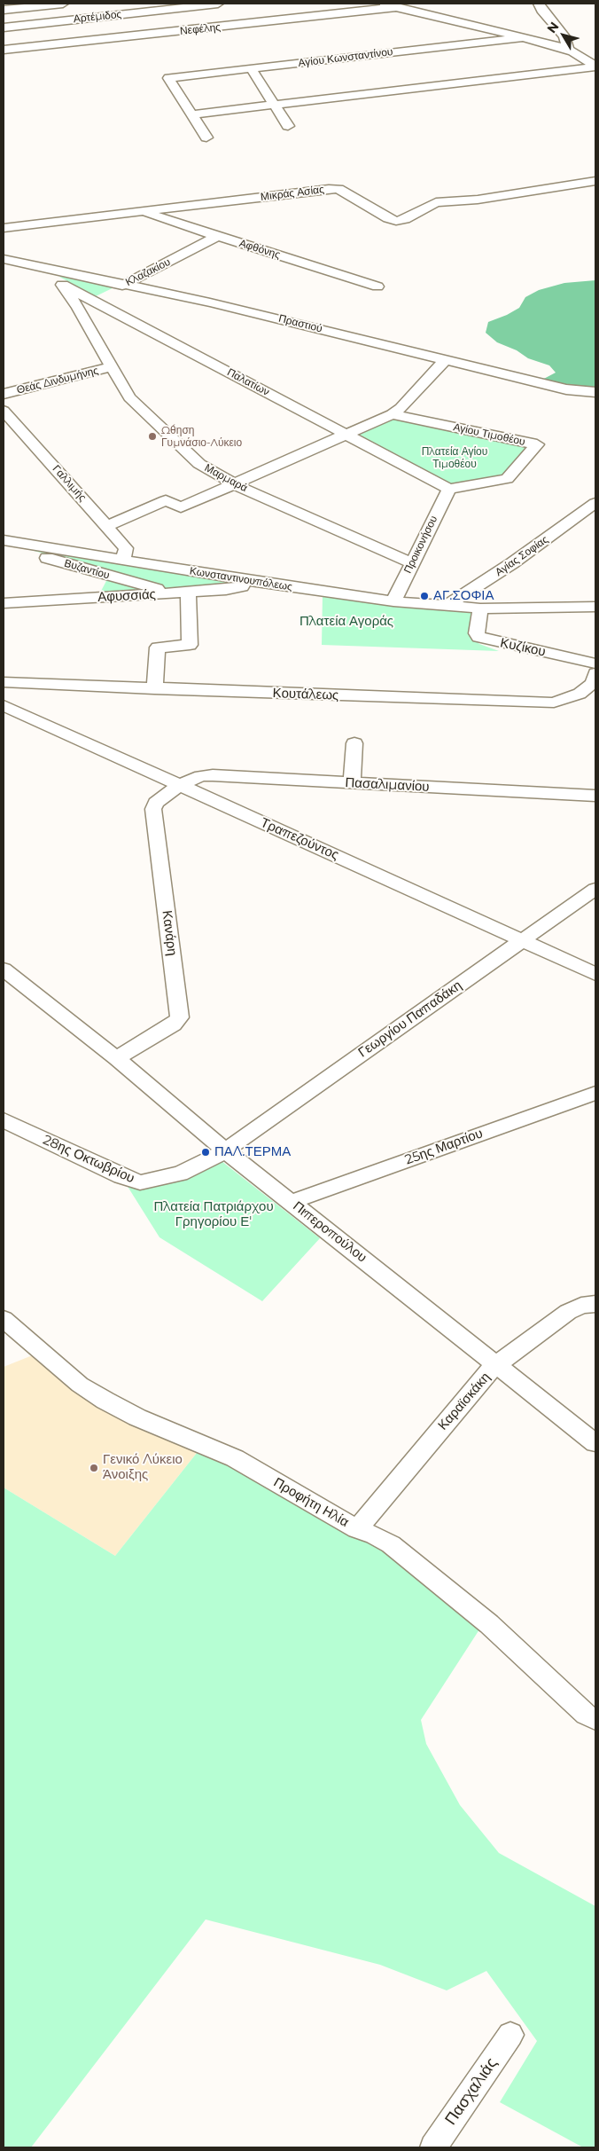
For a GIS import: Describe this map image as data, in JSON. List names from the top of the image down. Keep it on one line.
{"streets":{"street":["Αρτέμιδος","Νεφέλης","Αγίου Κωνσταντίνου","Μικράς Ασίας","Αφθόνης","Κλαζακίου","Πραστιού","Θεάς Δινδυμήνης","Παλατίων","Αγίου Τιμοθέου","Μαρμαρά","Γαλλιμής","Προικονήσου","Αγίας Σοφίας","Βυζαντίου","Κωνσταντινουπόλεως","Αφυσσιάς","Κυζίκου","Κουτάλεως","Πασαλιμανίου","Τραπεζούντος","Κανάρη","Γεωργίου Παπαδάκη","25ης Μαρτίου","28ης Οκτωβρίου","Πιπεροπούλου","Καραϊσκάκη","Προφήτη Ηλία","Πασχαλιάς"]},"crossings":[["Μικράς Ασίας","Αφθόνης"],["Αφθόνης","Κλαζακίου"],["Κλαζακίου","Πραστιού"],["Κλαζακίου","Παλατίων"],["Κλαζακίου","Μαρμαρά"],["Θεάς Δινδυμήνης","Μαρμαρά"],["Παλατίων","Αγίου Τιμοθέου"],["Παλατίων","Μαρμαρά"],["Παλατίων","Προικονήσου"],["Αγίου Τιμοθέου","Προικονήσου"],["Μαρμαρά","Προικονήσου"],["Γαλλιμής","Κωνσταντινουπόλεως"],["Προικονήσου","Κωνσταντινουπόλεως"],["Αγίας Σοφίας","Κωνσταντινουπόλεως"],["Βυζαντίου","Αφυσσιάς"],["Κωνσταντινουπόλεως","Αφυσσιάς"],["Κωνσταντινουπόλεως","Κυζίκου"],["Πασαλιμανίου","Τραπεζούντος"],["Πασαλιμανίου","Κανάρη"],["Τραπεζούντος","Κανάρη"],["Τραπεζούντος","Γεωργίου Παπαδάκη"],["Κανάρη","Πιπεροπούλου"],["Γεωργίου Παπαδάκη","28ης Οκτωβρίου"],["Γεωργίου Παπαδάκη","Πιπεροπούλου"],["25ης Μαρτίου","Πιπεροπούλου"],["28ης Οκτωβρίου","Πιπεροπούλου"],["Πιπεροπούλου","Καραϊσκάκη"],["Καραϊσκάκη","Προφήτη Ηλία"]],"parks":["Πλατεία Αγίου Τιμοθέου","Πλατεία Αγοράς","Πλατεία Πατριάρχου Γρηγορίου Ε'"],"places":["Ώθηση Γυμνάσιο-Λύκειο","ΑΓ.ΣΟΦΙΑ","ΠΑΛ.ΤΕΡΜΑ","Γενικό Λύκειο Άνοιξης"],"north":"top left"}
